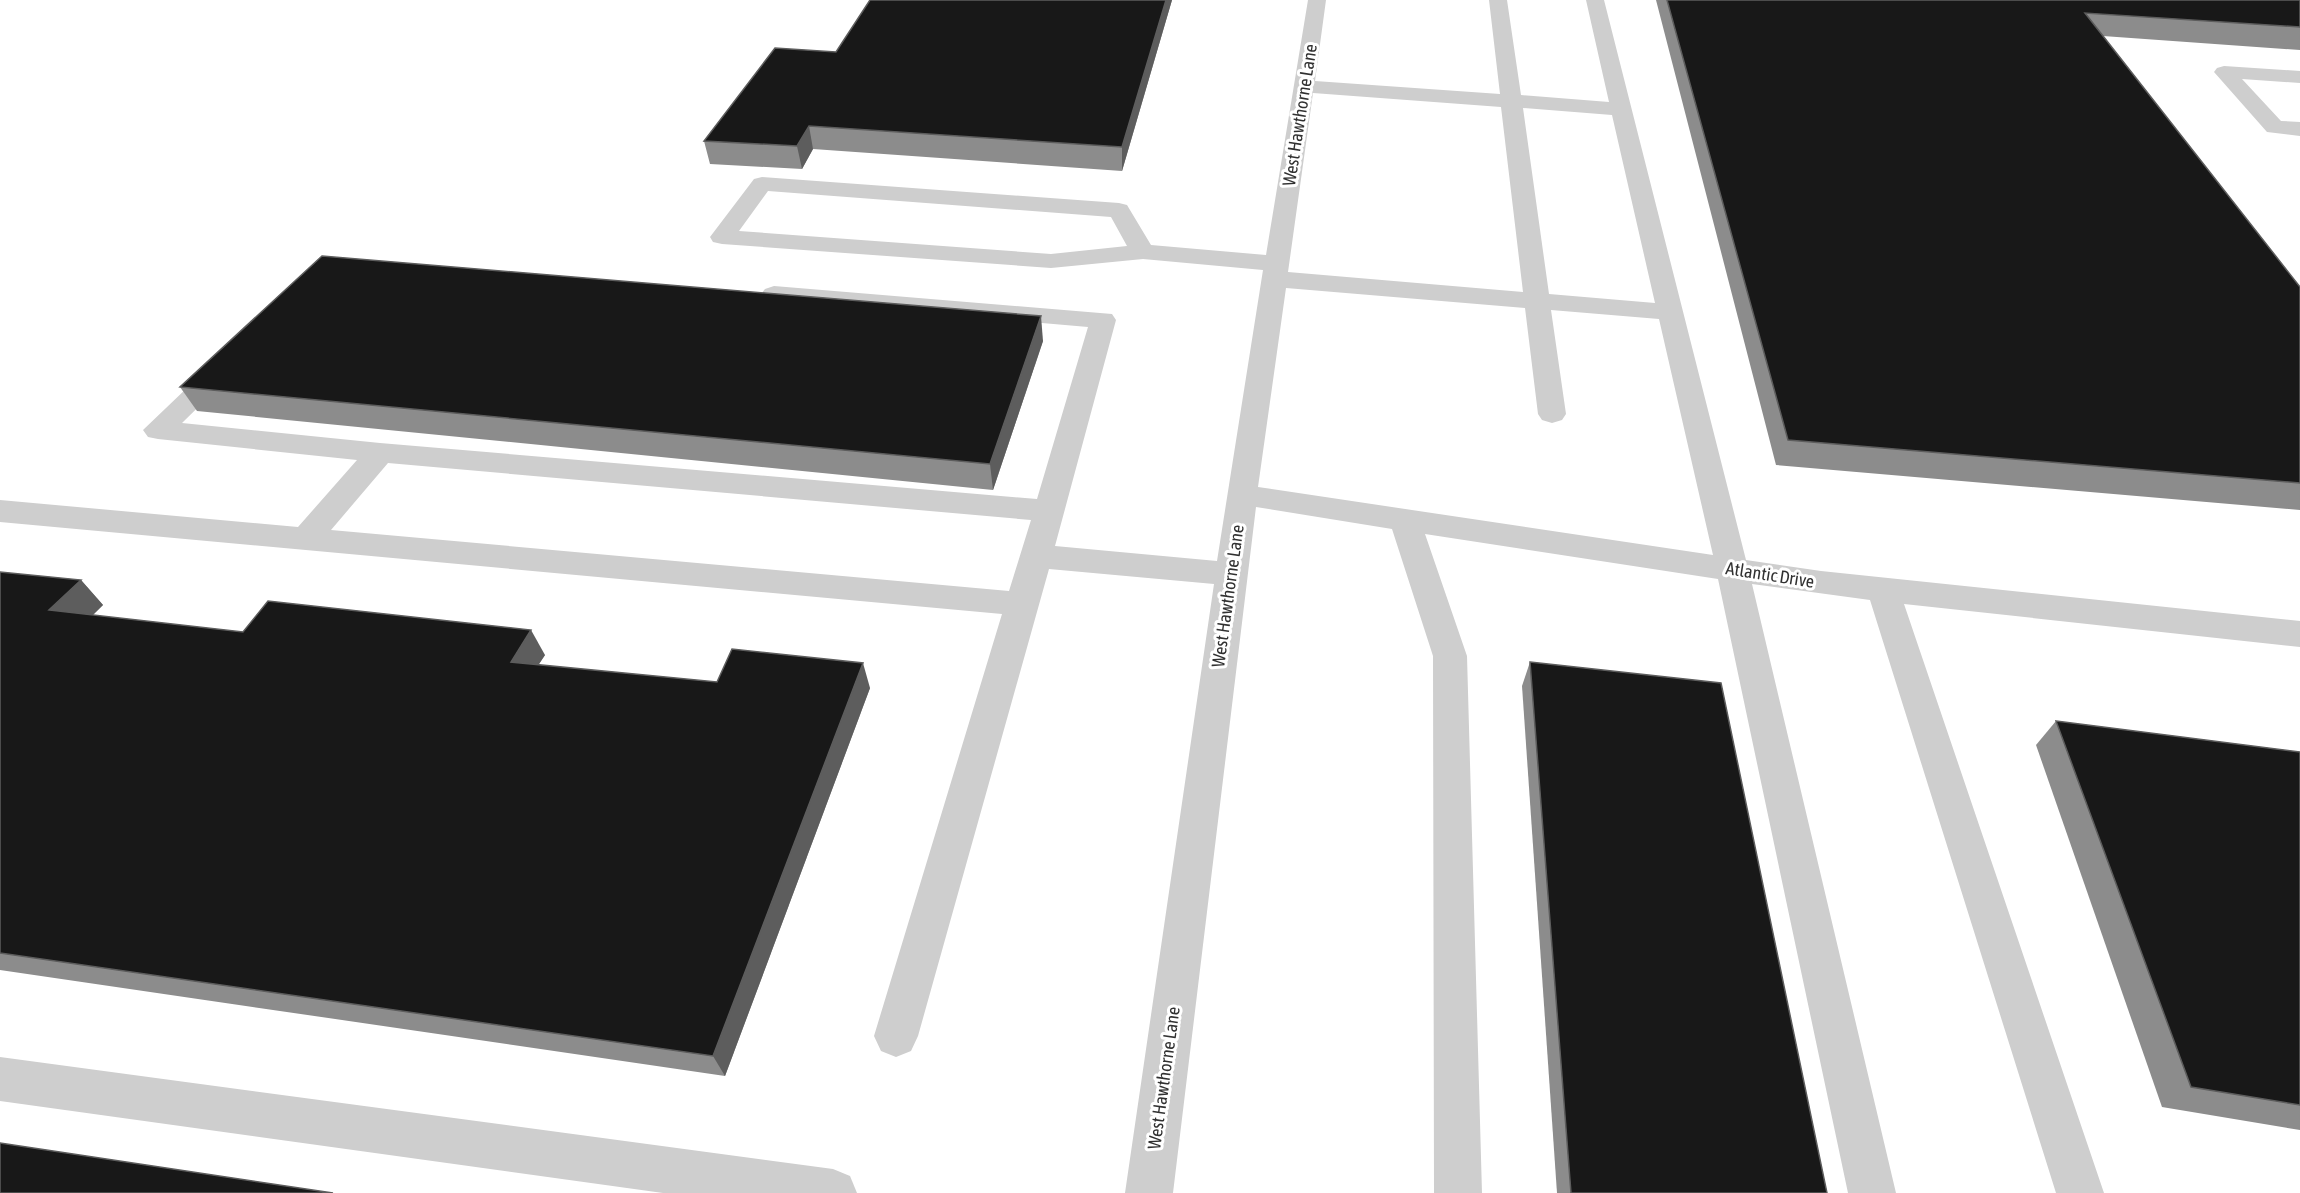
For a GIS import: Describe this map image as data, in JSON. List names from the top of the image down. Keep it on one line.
{"streets":{"street":["West Hawthorne Lane","Atlantic Drive"]},"crossings":[["West Hawthorne Lane","Atlantic Drive"]]}
